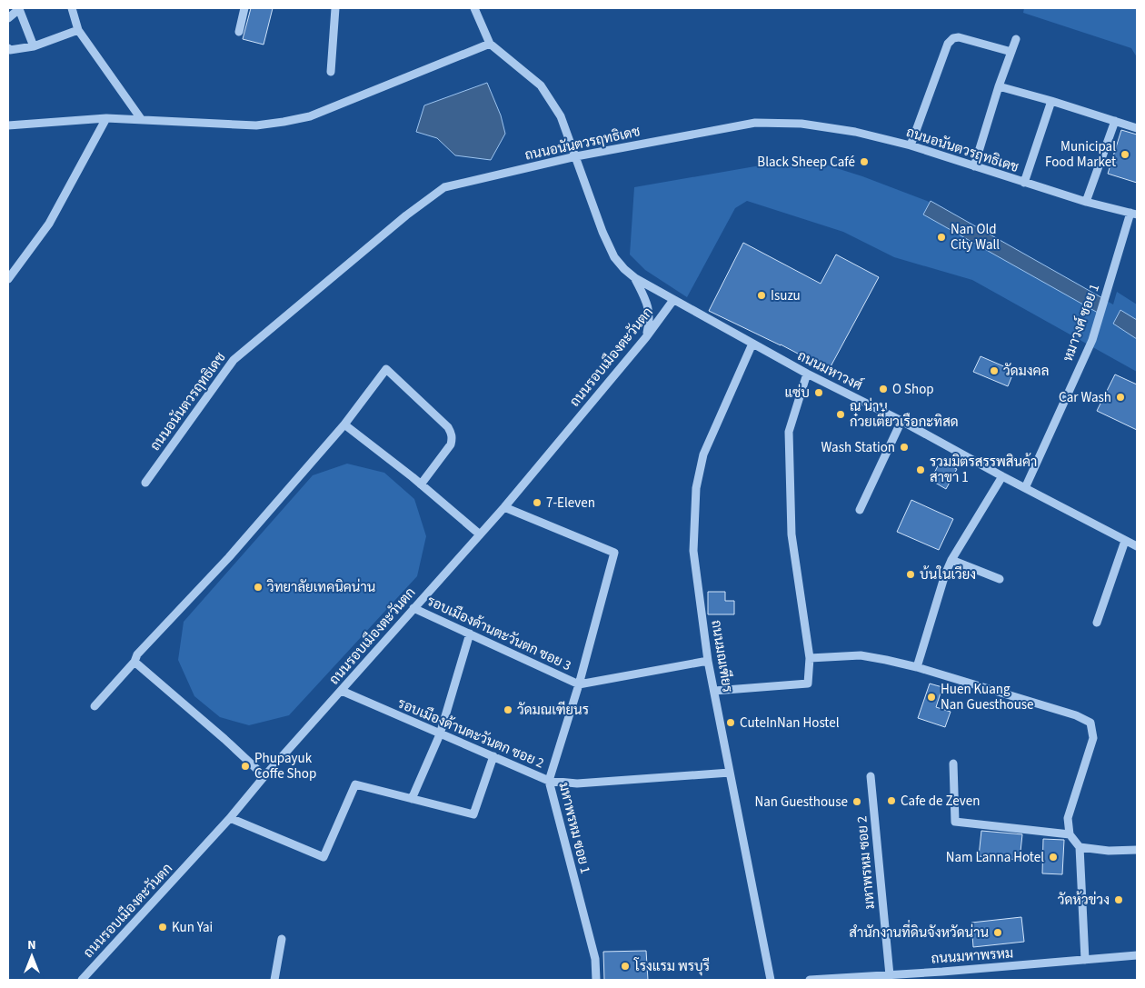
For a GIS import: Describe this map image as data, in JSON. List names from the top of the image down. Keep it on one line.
{"streets":{"street":["ถนนอนันตวรฤทธิเดช","หมาวงศ์ ซอย 1","ถนนรอบเมืองตะวันตก","ถนนมหาวงศ์","รอบเมืองด้านตะวันตก ซอย 3","ถนนมณเฑียร","รอบเมืองด้านตะวันตก ซอย 2","มหาพรหม ซอย 1","มหาพรหม ซอย 2","ถนนมหาพรหม"]},"crossings":[["ถนนอนันตวรฤทธิเดช","หมาวงศ์ ซอย 1"],["ถนนอนันตวรฤทธิเดช","ถนนมหาวงศ์"],["หมาวงศ์ ซอย 1","ถนนมหาวงศ์"],["ถนนรอบเมืองตะวันตก","ถนนมหาวงศ์"],["ถนนรอบเมืองตะวันตก","รอบเมืองด้านตะวันตก ซอย 3"],["ถนนรอบเมืองตะวันตก","รอบเมืองด้านตะวันตก ซอย 2"],["ถนนรอบเมืองตะวันตก","มหาพรหม ซอย 1"],["ถนนมหาวงศ์","ถนนมณเฑียร"],["รอบเมืองด้านตะวันตก ซอย 3","ถนนมณเฑียร"],["รอบเมืองด้านตะวันตก ซอย 3","มหาพรหม ซอย 1"],["ถนนมณเฑียร","รอบเมืองด้านตะวันตก ซอย 2"],["รอบเมืองด้านตะวันตก ซอย 2","มหาพรหม ซอย 1"],["มหาพรหม ซอย 2","ถนนมหาพรหม"]],"places":["Municipal Food Market","Black Sheep Café","Nan Old City Wall","Isuzu","วัดมงคล","O Shop","แซ่บ","Car Wash","ณ น่าน ก๋วยเตี๋ยวเรือกะทิสด","Wash Station","รวมมิตรสรรพสินค้า สาขา 1","7-Eleven","บ้นในเวียง","วิทยาลัยเทคนิคน่าน","Huen Kuang Nan Guesthouse","วัดมณเฑียนร","CuteInNan Hostel","Phupayuk Coffe Shop","Cafe de Zeven","Nan Guesthouse","Nam Lanna Hotel","วัดห้วข่วง","Kun Yai","สำนักงานที่ดินจังหวัดน่าน","โรงแรม พรบุรี"],"north":"top"}
